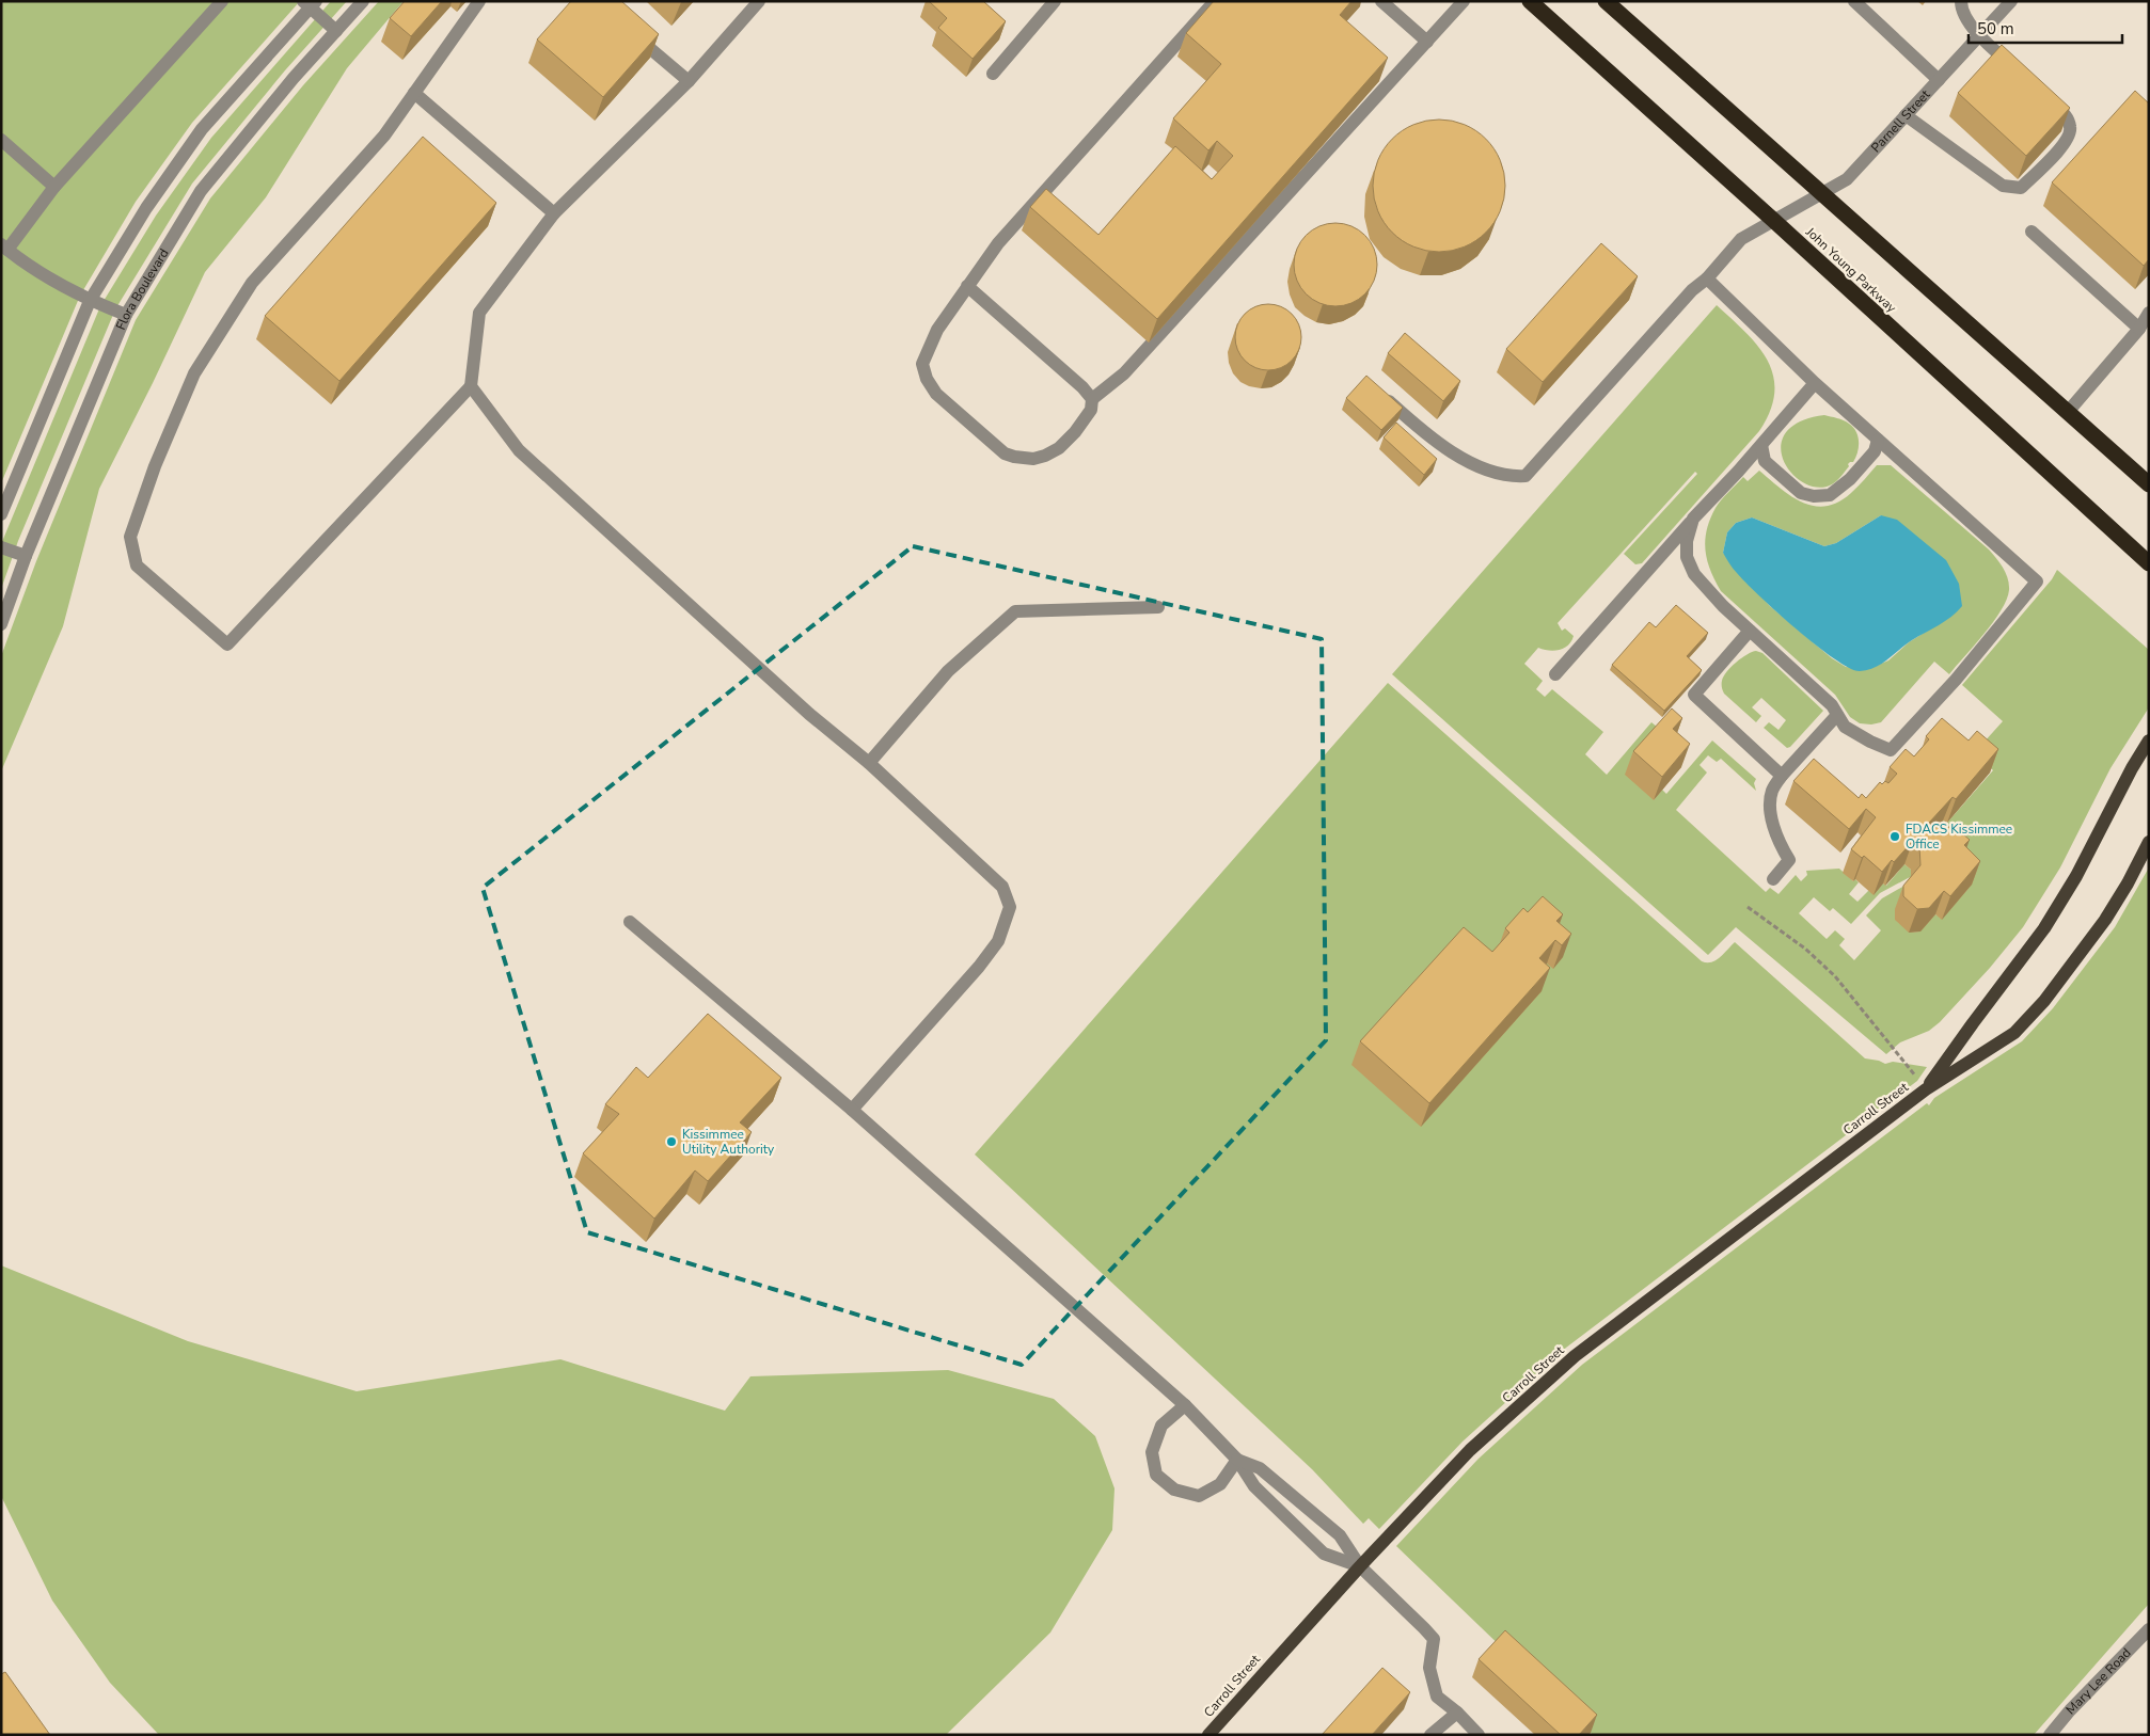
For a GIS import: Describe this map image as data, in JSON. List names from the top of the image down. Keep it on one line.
{"streets":{"highway":["John Young Parkway"],"main road":["Carroll Street"],"street":["Parnell Street","Flora Boulevard","Mary Lee Road"]},"crossings":[["Parnell Street","John Young Parkway"]],"places":["FDACS Kissimmee Office","Kissimmee Utility Authority"],"scale_bar":"50 m"}
